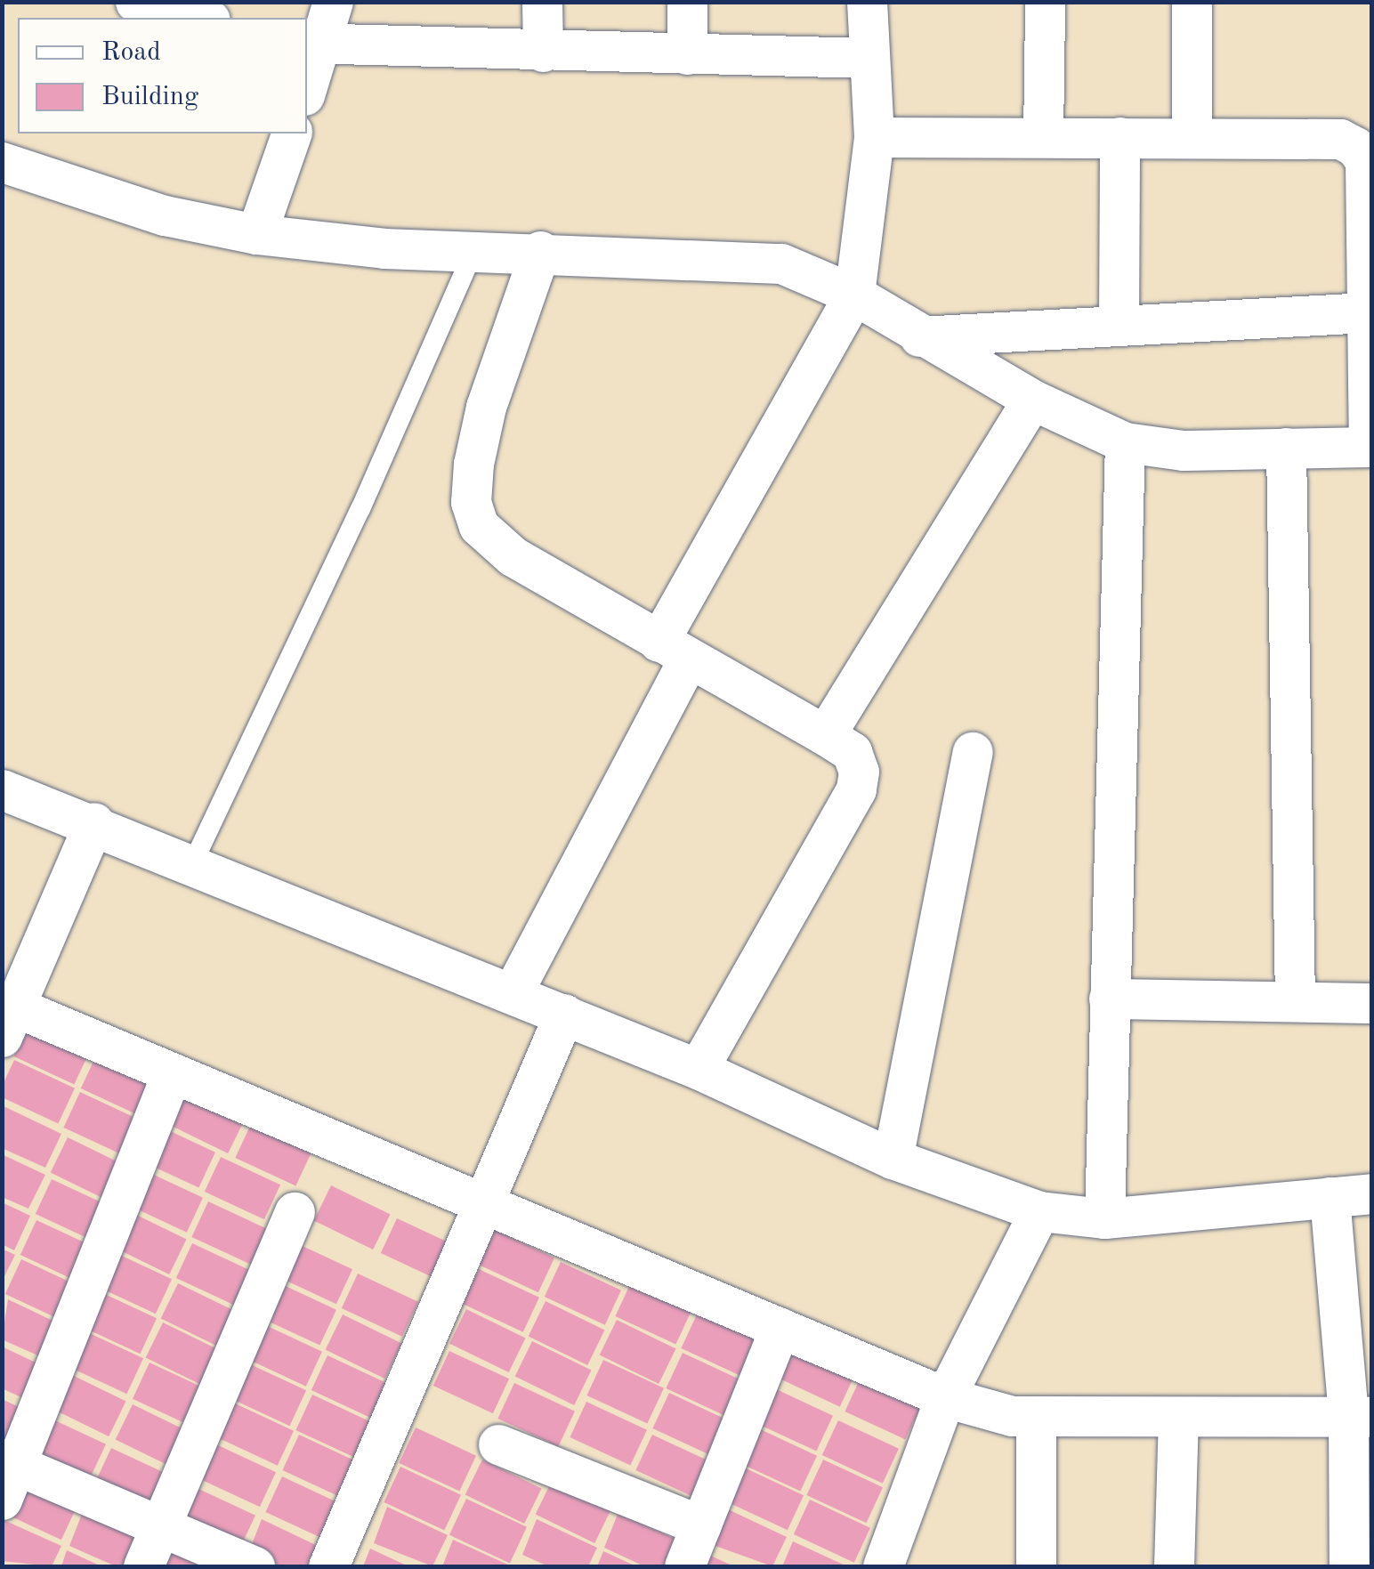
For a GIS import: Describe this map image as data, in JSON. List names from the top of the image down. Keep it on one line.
{"legend":["Road","Building"]}
